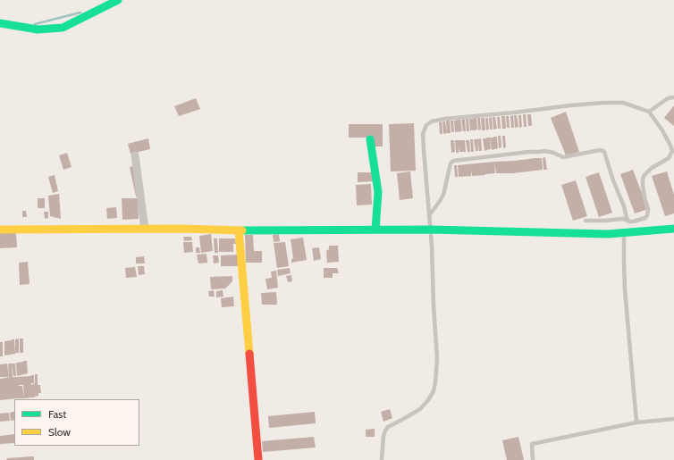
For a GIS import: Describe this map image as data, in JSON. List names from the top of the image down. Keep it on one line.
{"legend":["Fast","Slow"]}
